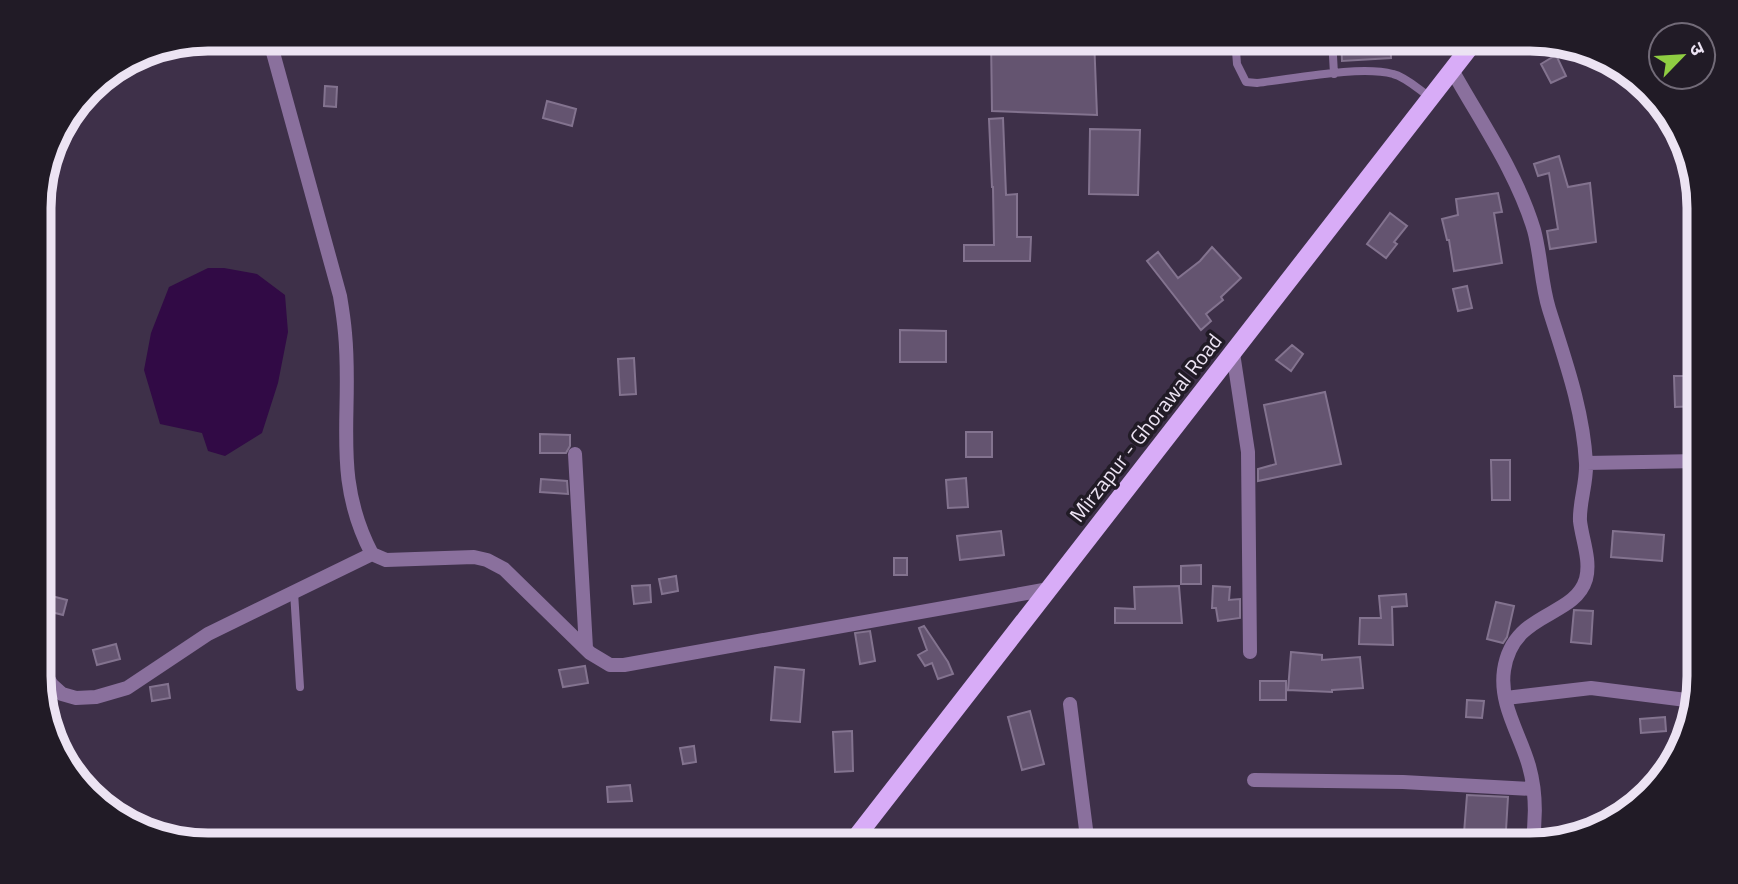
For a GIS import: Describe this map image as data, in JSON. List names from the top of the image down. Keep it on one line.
{"streets":{"main road":["Mirzapur - Ghorawal Road"]},"north":"top right"}
